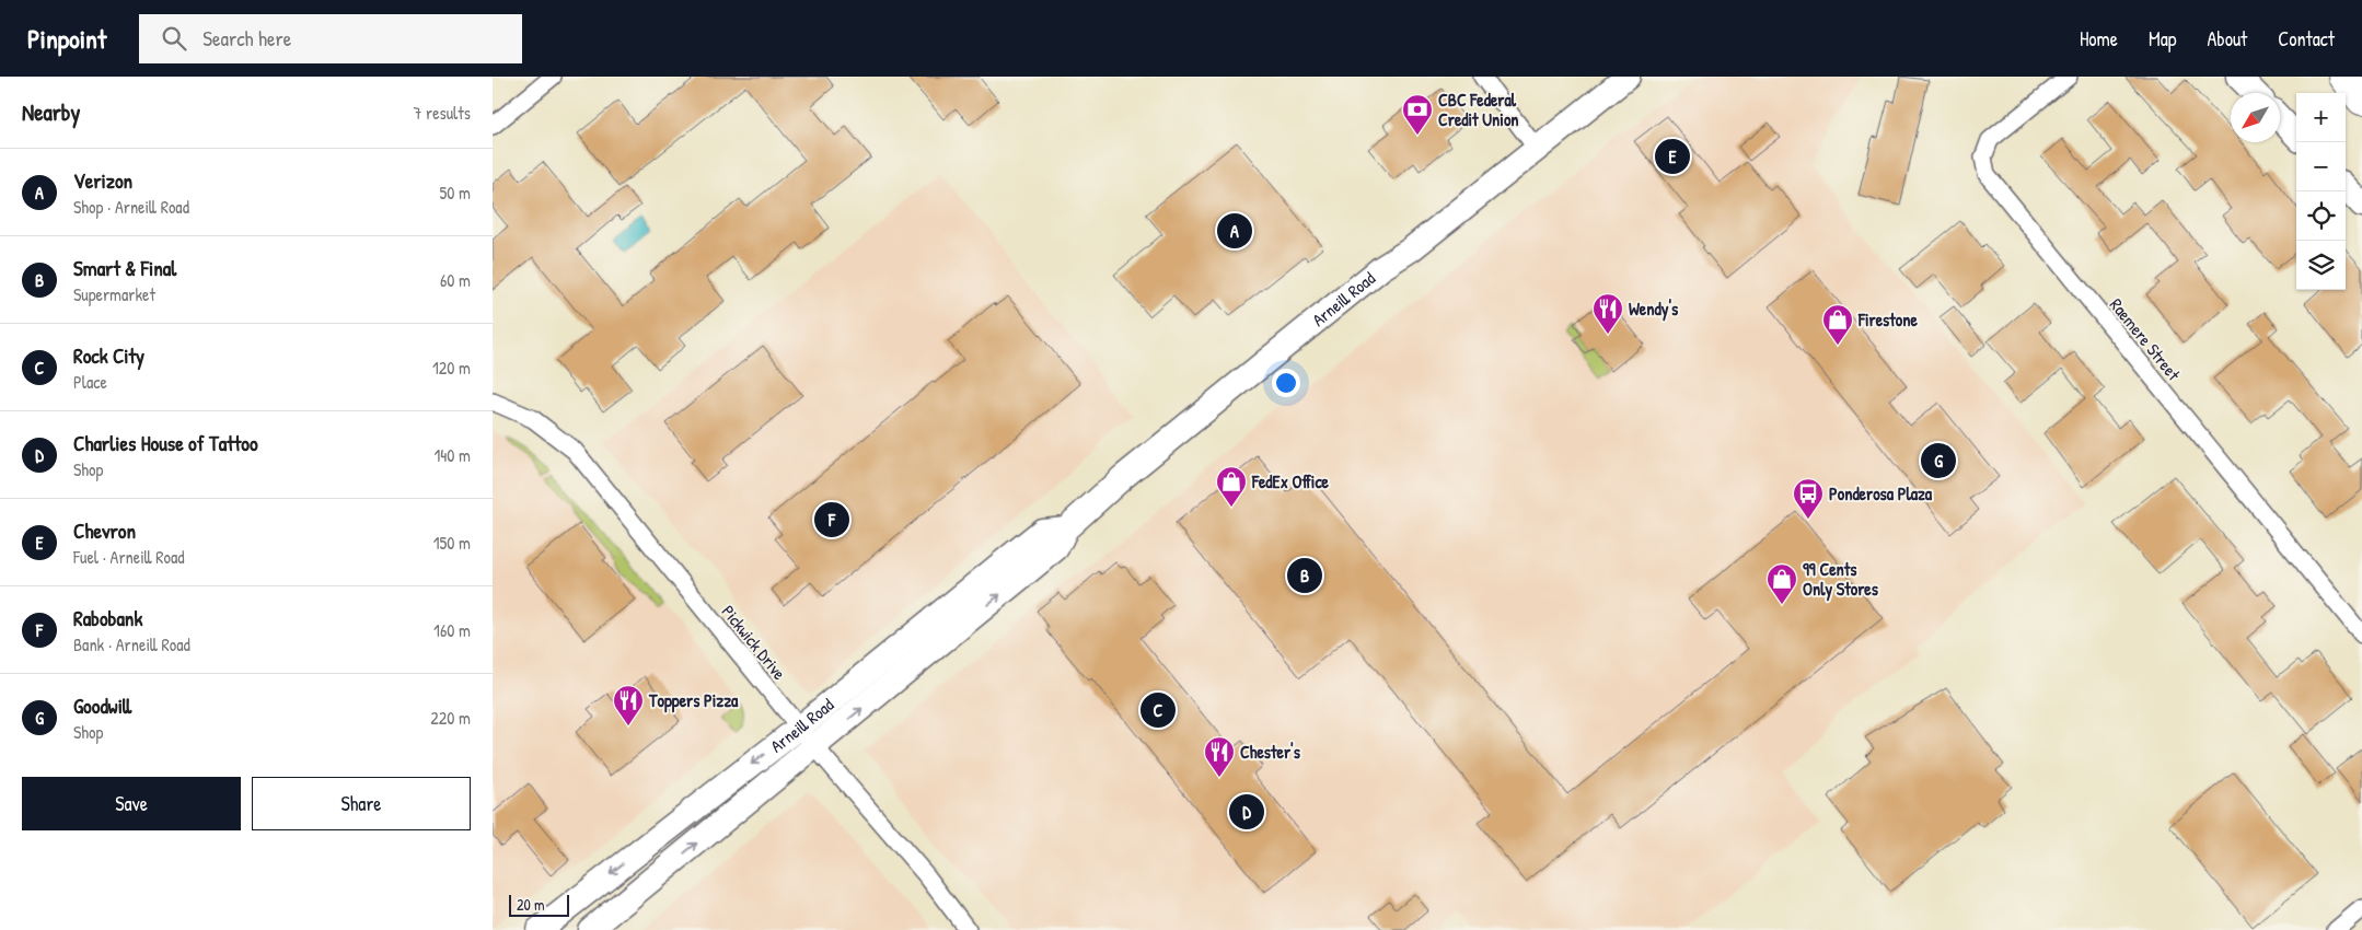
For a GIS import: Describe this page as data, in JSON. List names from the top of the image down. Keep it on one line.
{"streets":{"main road":["Arneill Road"],"street":["Raemere Street","Pickwick Drive"]},"crossings":[["Arneill Road","Pickwick Drive"]],"places":{"bank":["CBC Federal Credit Union"],"restaurant":["Wendy's","Toppers Pizza","Chester's"],"shop":["Firestone","FedEx Office","99 Cents Only Stores"],"bus stop":["Ponderosa Plaza"]},"scale_bar":"20 m","north":"bottom left","page":{"header":"Pinpoint","search":"Search here","nav":["Home","Map","About","Contact"],"heading":["Nearby","7 results"],"map_buttons":["+","−"],"pins":["E","A","G","F","B","C","D"],"list":[{"mark":"A","name":"Verizon","note":"Shop · Arneill Road","value":"50 m"},{"mark":"B","name":"Smart & Final","note":"Supermarket","value":"60 m"},{"mark":"C","name":"Rock City","note":"Place","value":"120 m"},{"mark":"D","name":"Charlies House of Tattoo","note":"Shop","value":"140 m"},{"mark":"E","name":"Chevron","note":"Fuel · Arneill Road","value":"150 m"},{"mark":"F","name":"Rabobank","note":"Bank · Arneill Road","value":"160 m"},{"mark":"G","name":"Goodwill","note":"Shop","value":"220 m"}],"buttons":["Save","Share"],"scale":"20 m"}}
